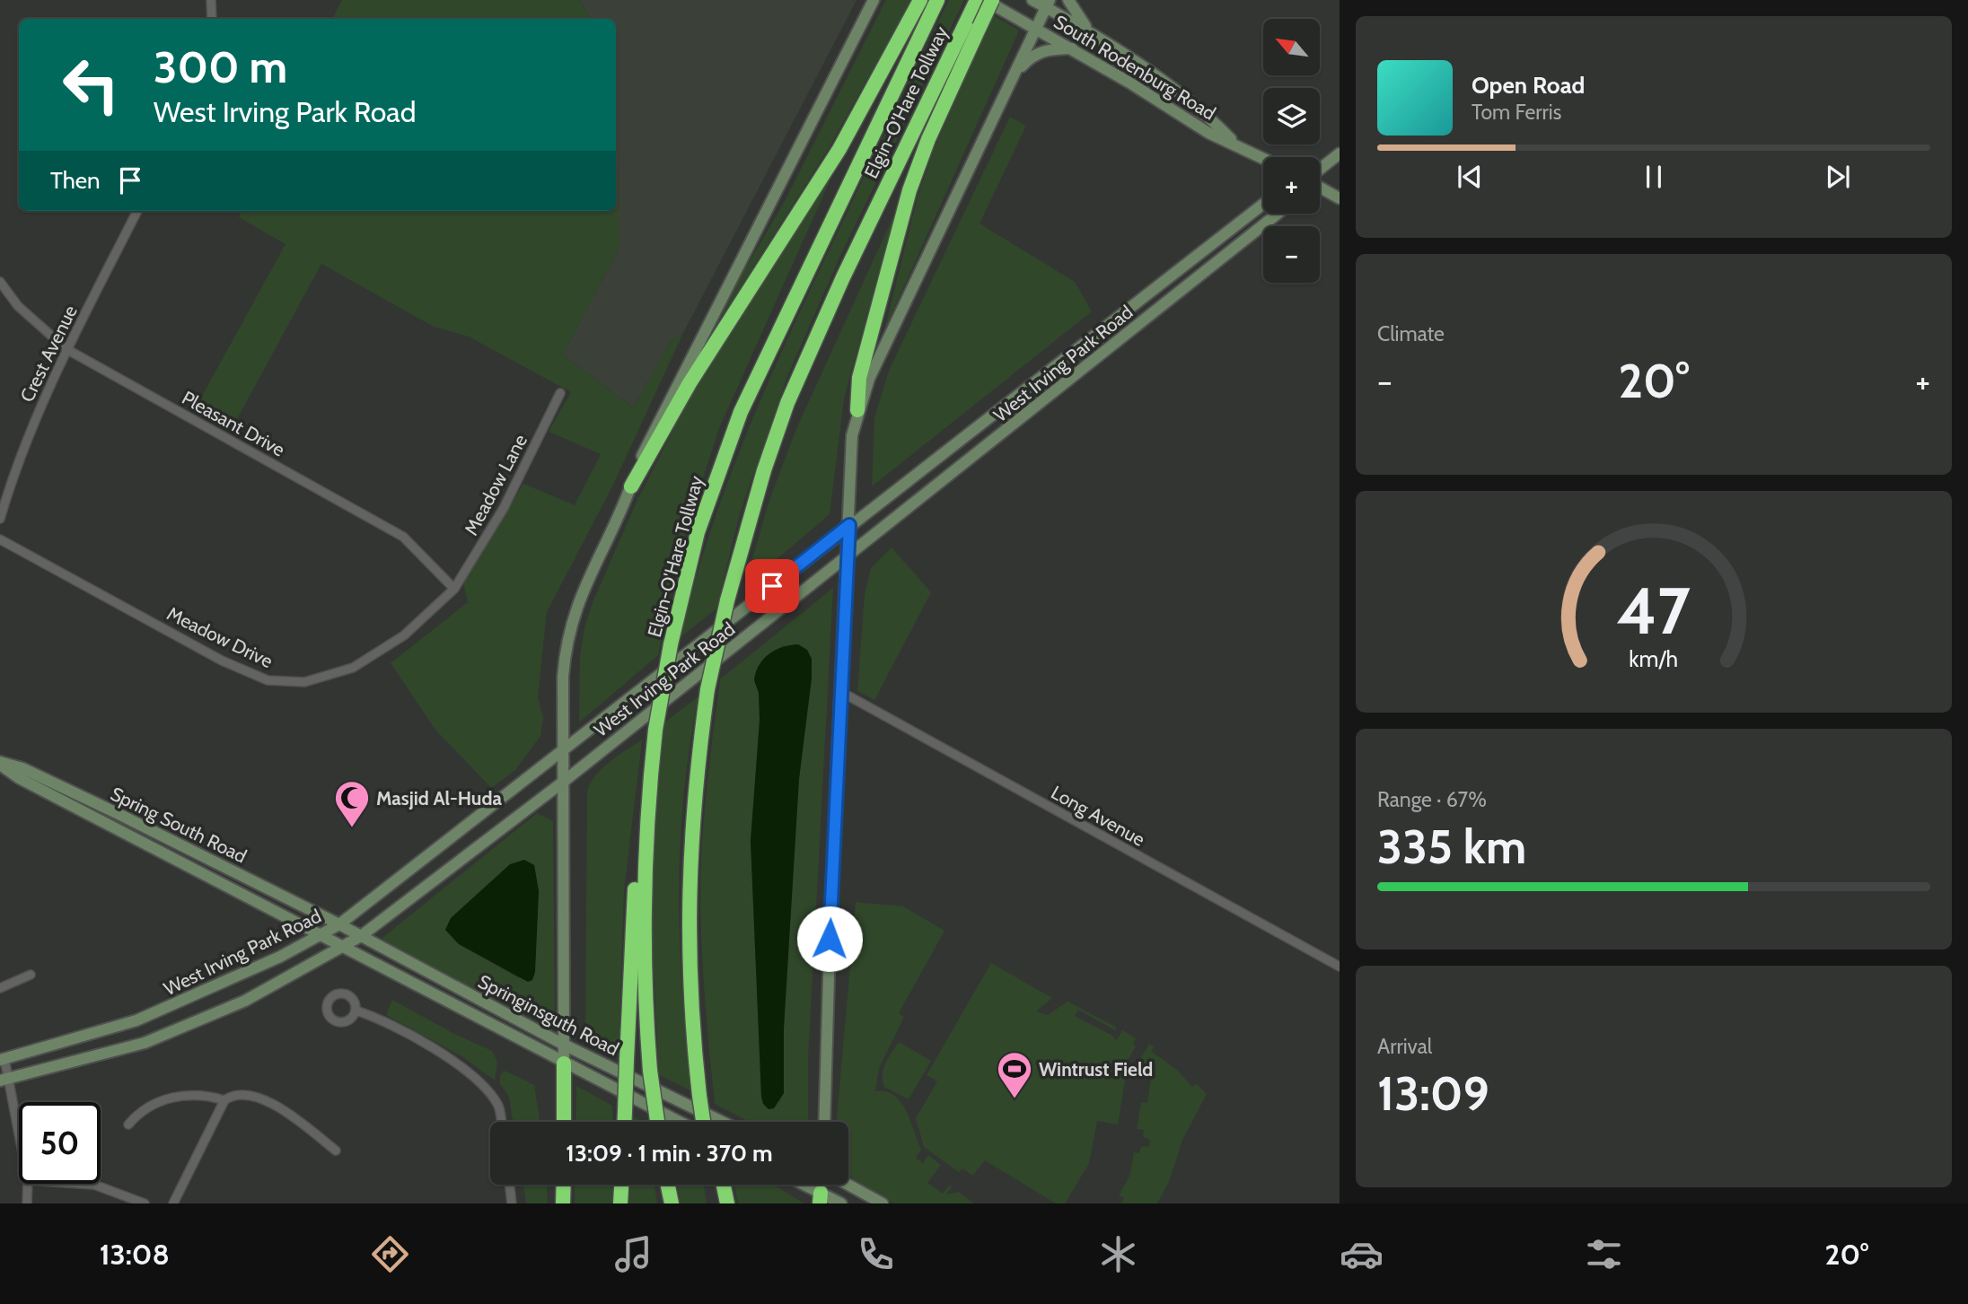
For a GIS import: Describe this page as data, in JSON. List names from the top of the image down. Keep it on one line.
{"streets":{"highway":["Elgin-O'Hare Tollway"],"main road":["South Rodenburg Road","West Irving Park Road","Spring South Road","Springinsguth Road"],"street":["Crest Avenue","Pleasant Drive","Meadow Lane","Meadow Drive","Long Avenue"]},"crossings":[["Crest Avenue","Pleasant Drive"],["West Irving Park Road","Spring South Road"],["West Irving Park Road","Springinsguth Road"],["Pleasant Drive","Meadow Lane"],["Pleasant Drive","Meadow Drive"],["Meadow Lane","Meadow Drive"],["Spring South Road","Springinsguth Road"]],"places":{"mosque":["Masjid Al-Huda"],"sports":["Wintrust Field"]},"north":"top left","page":{"map_buttons":["+","−"],"turn":["300 m","West Irving Park Road"],"song":["Open Road","Tom Ferris"],"then":"Then","tile":["Climate",["Range · 67%","335 km"],["Arrival","13:09"]],"heat":["−","20°","+"],"limit":"50","trip":"13:09 · 1 min · 370 m","tabs":["13:08","20°"],"gauge":["47","km/h"]}}
